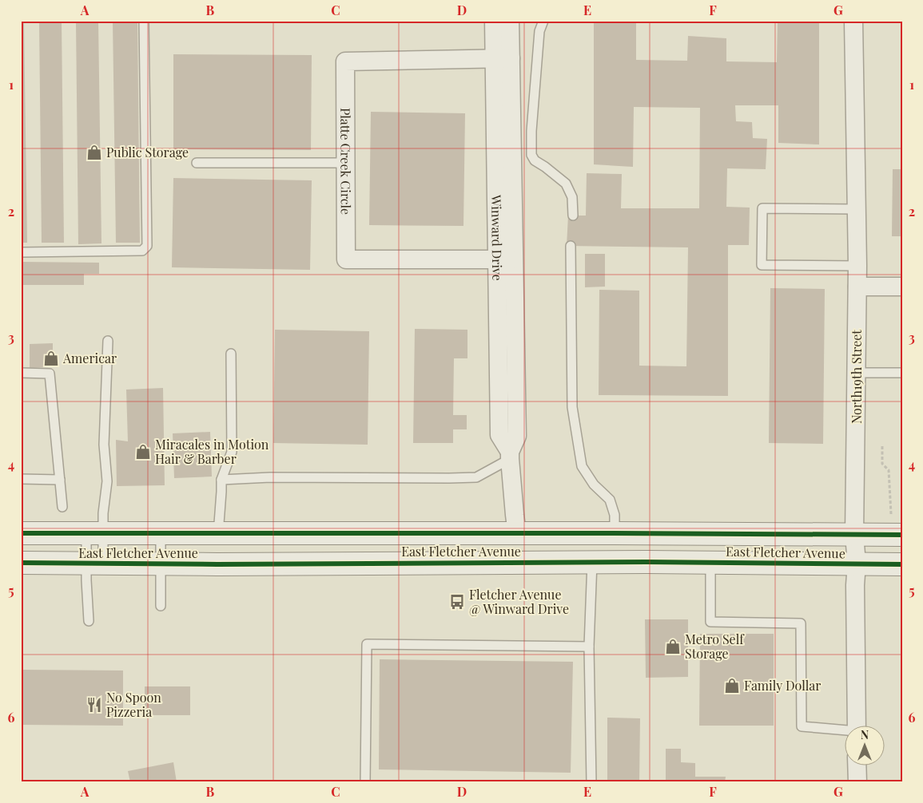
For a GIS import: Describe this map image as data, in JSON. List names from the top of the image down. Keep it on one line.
{"streets":{"main road":["East Fletcher Avenue"],"street":["Platte Creek Circle","Winward Drive","North19th Street"]},"crossings":[["Platte Creek Circle","Winward Drive"],["Winward Drive","East Fletcher Avenue"],["North19th Street","East Fletcher Avenue"]],"places":{"shop":["Public Storage","Americar","Miracales in Motion Hair & Barber","Metro Self Storage","Family Dollar"],"bus stop":["Fletcher Avenue @ Winward Drive"],"restaurant":["No Spoon Pizzeria"]},"north":"top","grid":{"columns":["A","B","C","D","E","F","G"],"rows":["1","2","3","4","5","6"]}}
